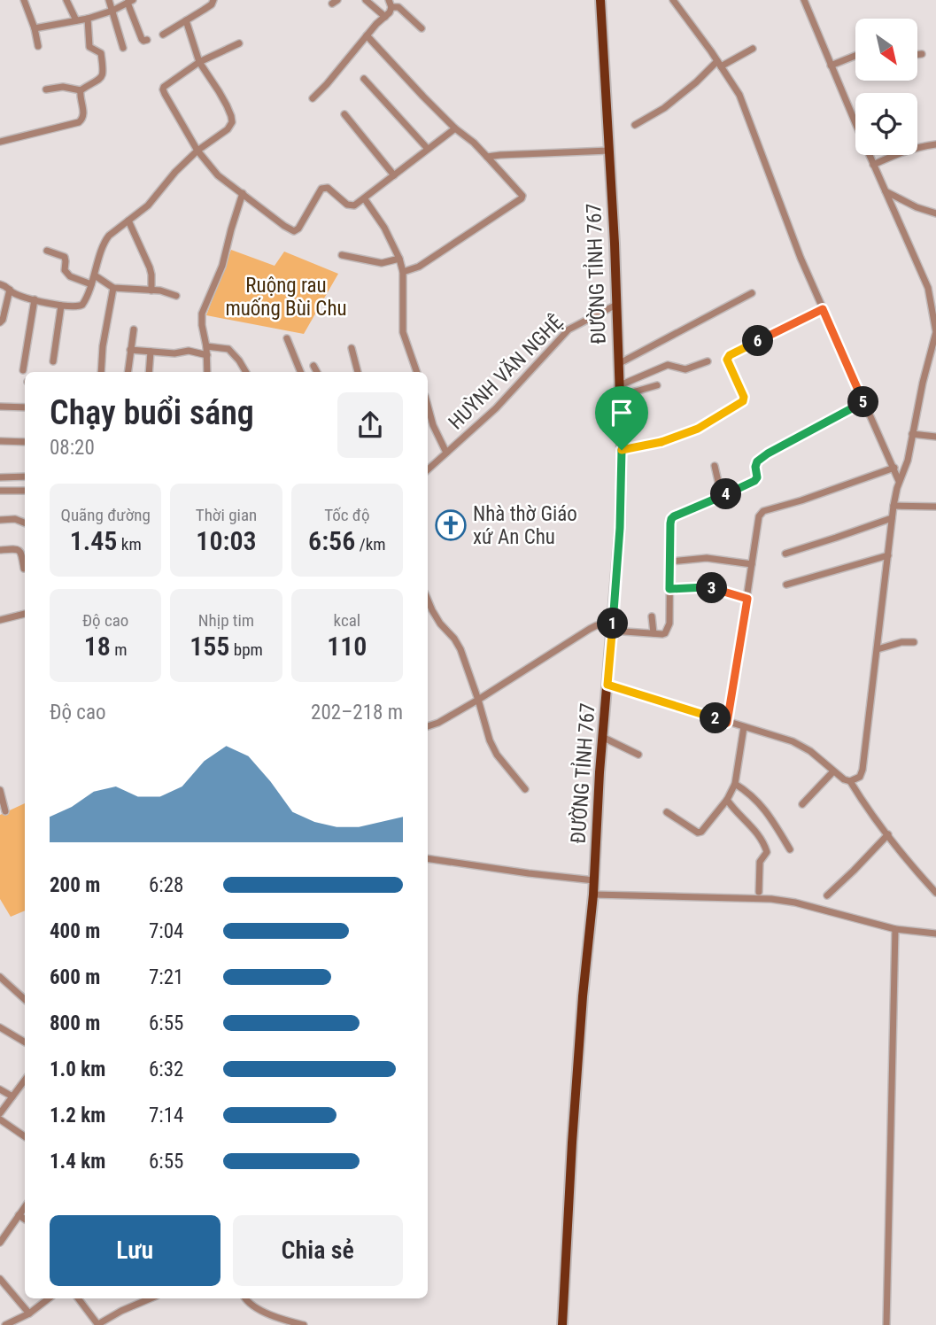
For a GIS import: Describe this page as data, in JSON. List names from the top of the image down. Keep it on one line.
{"streets":{"main road":["ĐƯỜNG TỈNH 767"],"street":["HUỲNH VĂN NGHỆ"]},"crossings":[["ĐƯỜNG TỈNH 767","HUỲNH VĂN NGHỆ"]],"parks":["Ruộng rau muống Bùi Chu"],"places":{"church":["Nhà thờ Giáo xứ An Chu"]},"north":"bottom right","page":{"pins":["6","5","4","3","1","2"],"heading":["Chạy buổi sáng","08:20"],"stats":[["Quãng đường","1.45 km"],["Thời gian","10:03"],["Tốc độ","6:56 /km"],["Độ cao","18 m"],["Nhịp tim","155 bpm"],["kcal","110"]],"chart":["Độ cao","202–218 m"],"list":[{"name":"200 m","note":"6:28"},{"name":"400 m","note":"7:04"},{"name":"600 m","note":"7:21"},{"name":"800 m","note":"6:55"},{"name":"1.0 km","note":"6:32"},{"name":"1.2 km","note":"7:14"},{"name":"1.4 km","note":"6:55"}],"buttons":["Lưu","Chia sẻ"]}}
